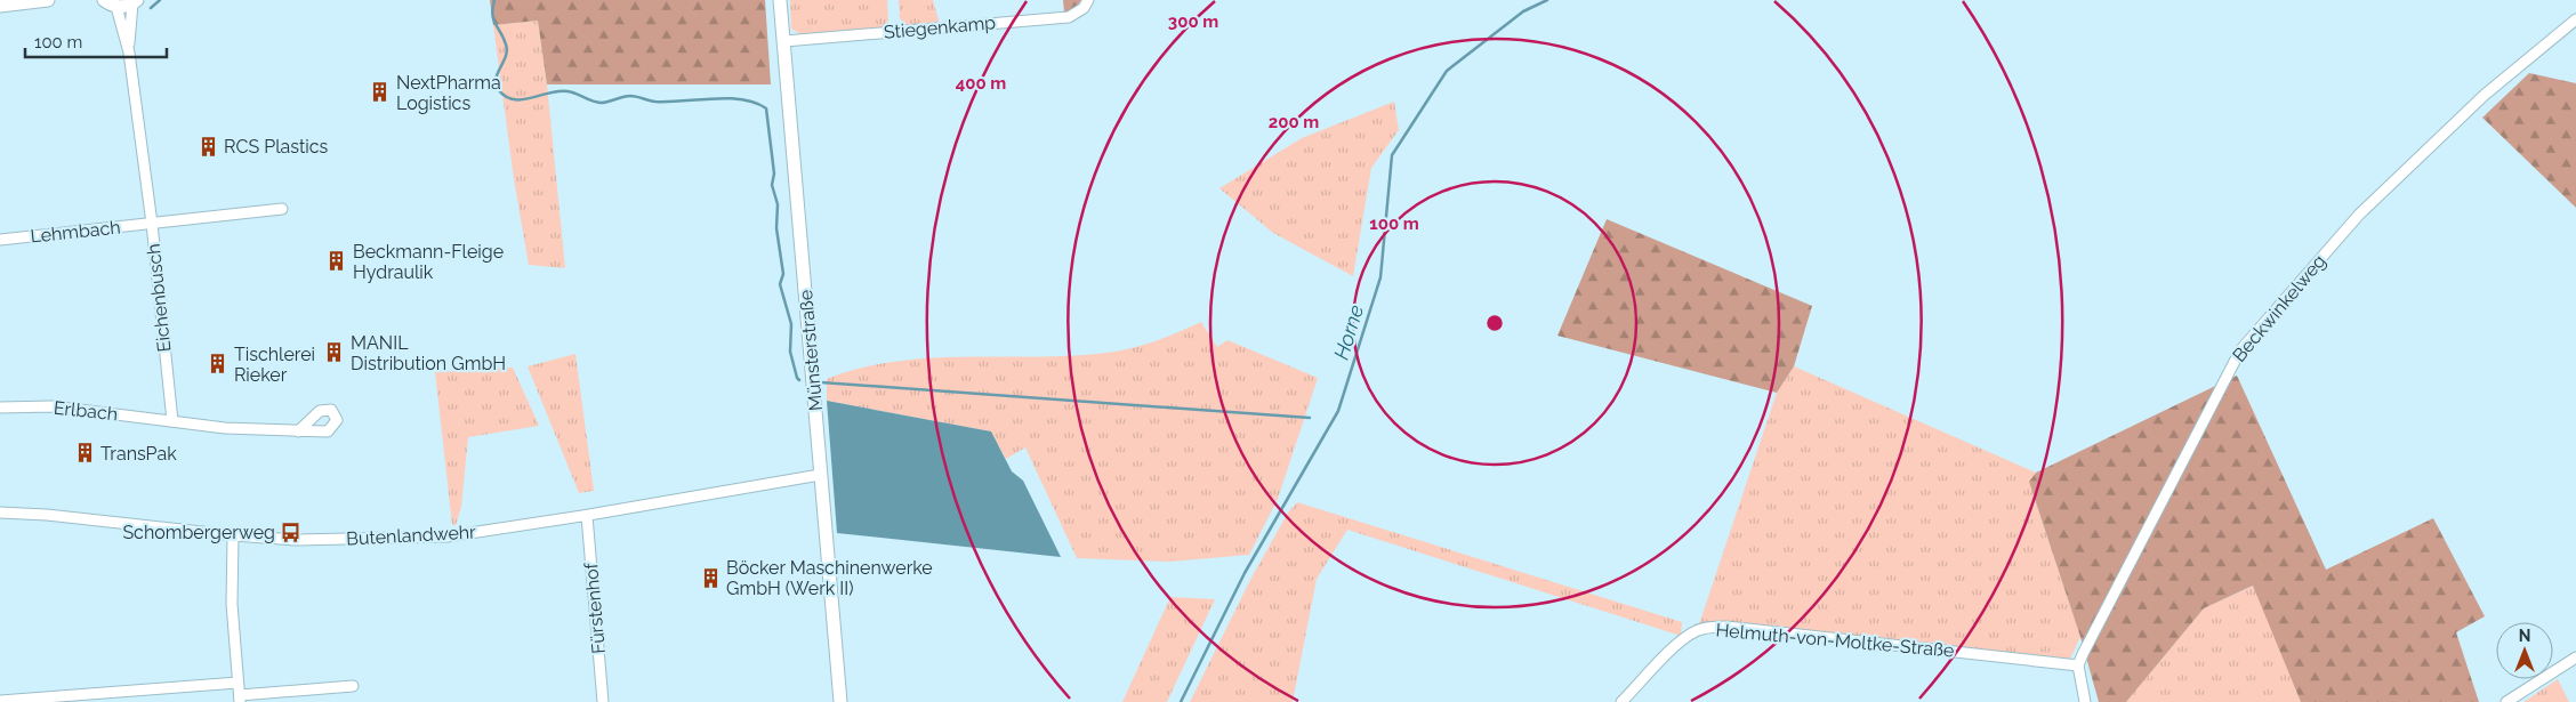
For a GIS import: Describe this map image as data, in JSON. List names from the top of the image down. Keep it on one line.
{"streets":{"main road":["Münsterstraße"],"street":["Stiegenkamp","Lehmbach","Eichenbusch","Beckwinkelweg","Erlbach","Butenlandwehr","Fürstenhof","Helmuth-von-Moltke-Straße"]},"crossings":[["Stiegenkamp","Münsterstraße"],["Lehmbach","Eichenbusch"],["Eichenbusch","Erlbach"],["Beckwinkelweg","Helmuth-von-Moltke-Straße"],["Münsterstraße","Butenlandwehr"],["Butenlandwehr","Fürstenhof"]],"water":["Horne"],"places":{"building":["NextPharma Logistics","RCS Plastics","Beckmann-Fleige Hydraulik","MANIL Distribution GmbH","Tischlerei Rieker","TransPak","Böcker Maschinenwerke GmbH (Werk II)"],"bus stop":["Schombergerweg"]},"scale_bar":"100 m","north":"top","rings":["300 m","400 m","200 m","100 m"]}
